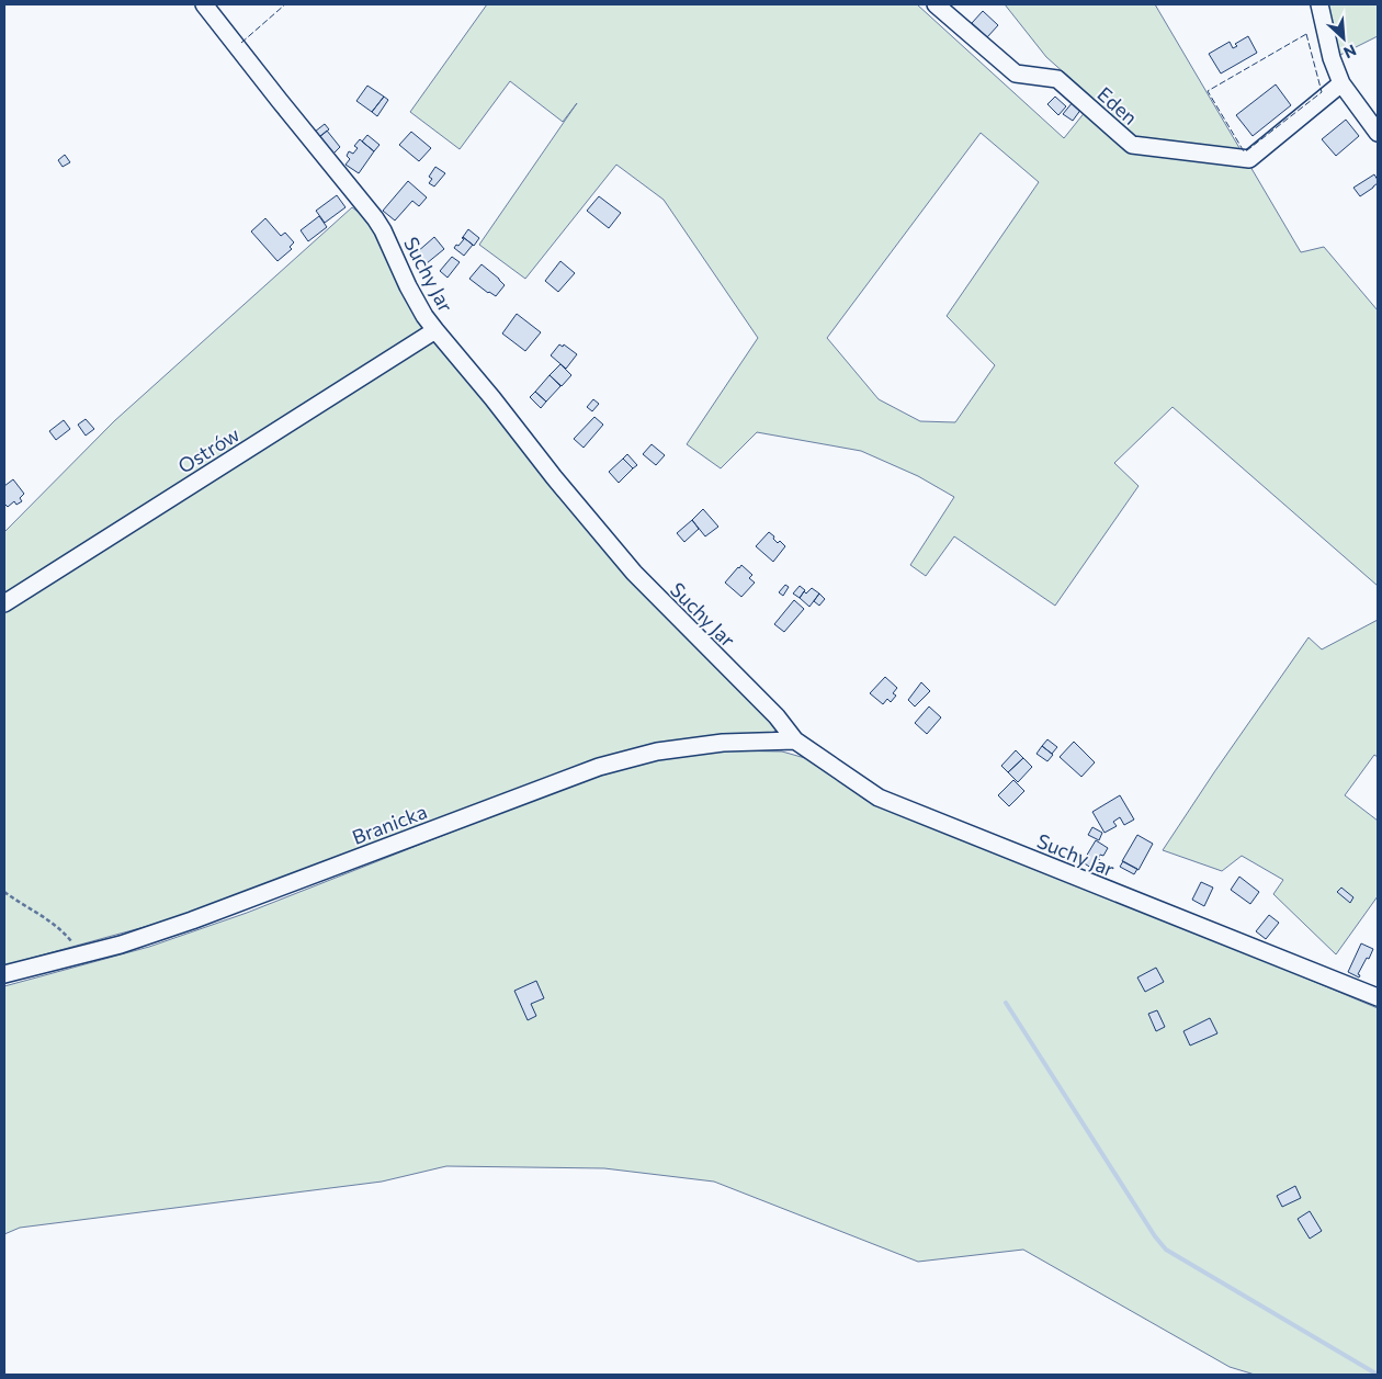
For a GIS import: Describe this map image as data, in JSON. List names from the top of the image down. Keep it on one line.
{"streets":{"street":["Eden","Suchy Jar","Ostrów","Branicka"]},"crossings":[["Suchy Jar","Ostrów"],["Suchy Jar","Branicka"]],"north":"bottom right"}
